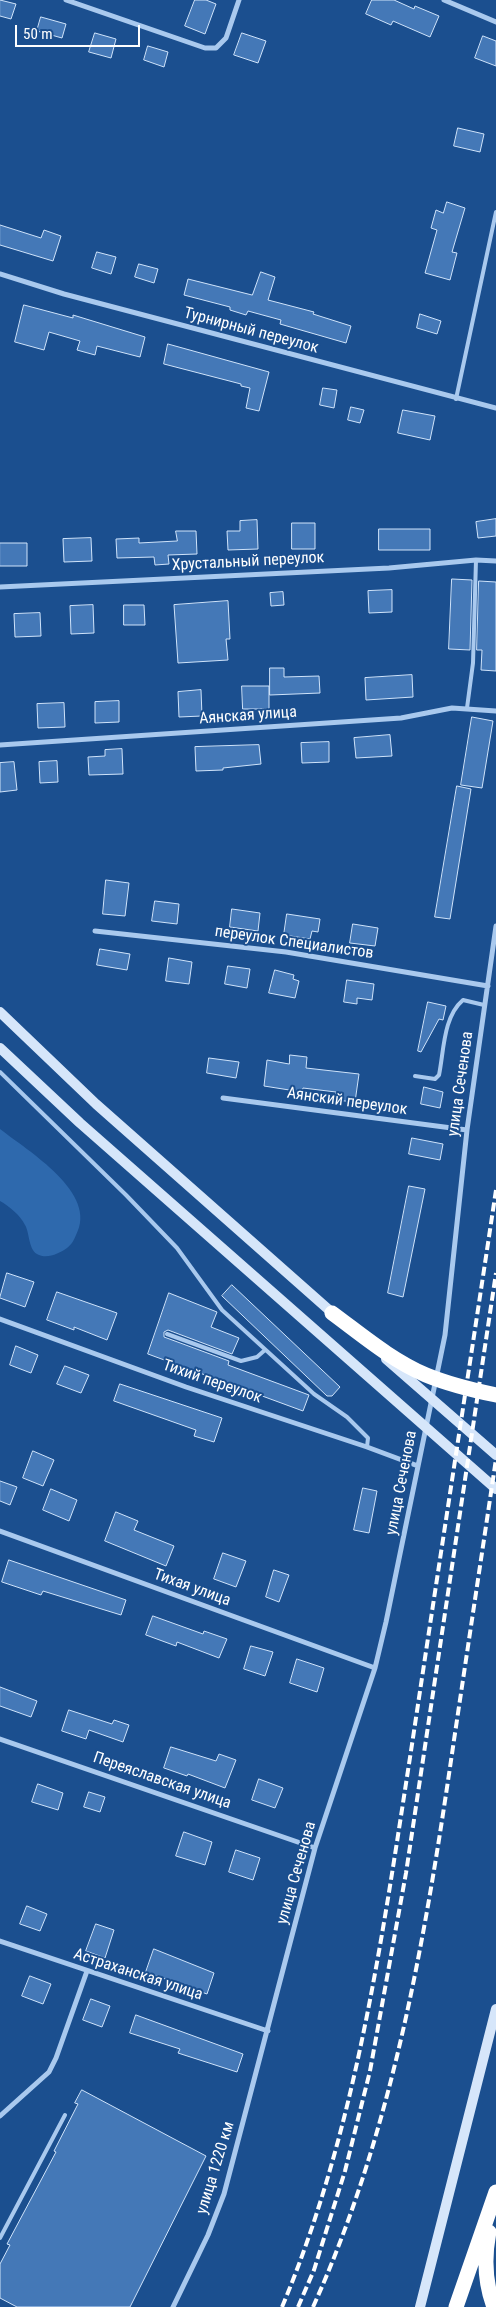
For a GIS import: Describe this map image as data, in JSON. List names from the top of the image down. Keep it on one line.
{"streets":{"street":["Турнирный переулок","Хрустальный переулок","Аянская улица","переулок Специалистов","улица Сеченова","Аянский переулок","Тихий переулок","Тихая улица","Переяславская улица","Астраханская улица","улица 1220 км"]},"crossings":[["переулок Специалистов","улица Сеченова"],["улица Сеченова","Аянский переулок"],["улица Сеченова","Тихий переулок"],["улица Сеченова","Тихая улица"],["улица Сеченова","Переяславская улица"],["улица Сеченова","Астраханская улица"],["улица Сеченова","улица 1220 км"],["Астраханская улица","улица 1220 км"]],"scale_bar":"50 m"}
